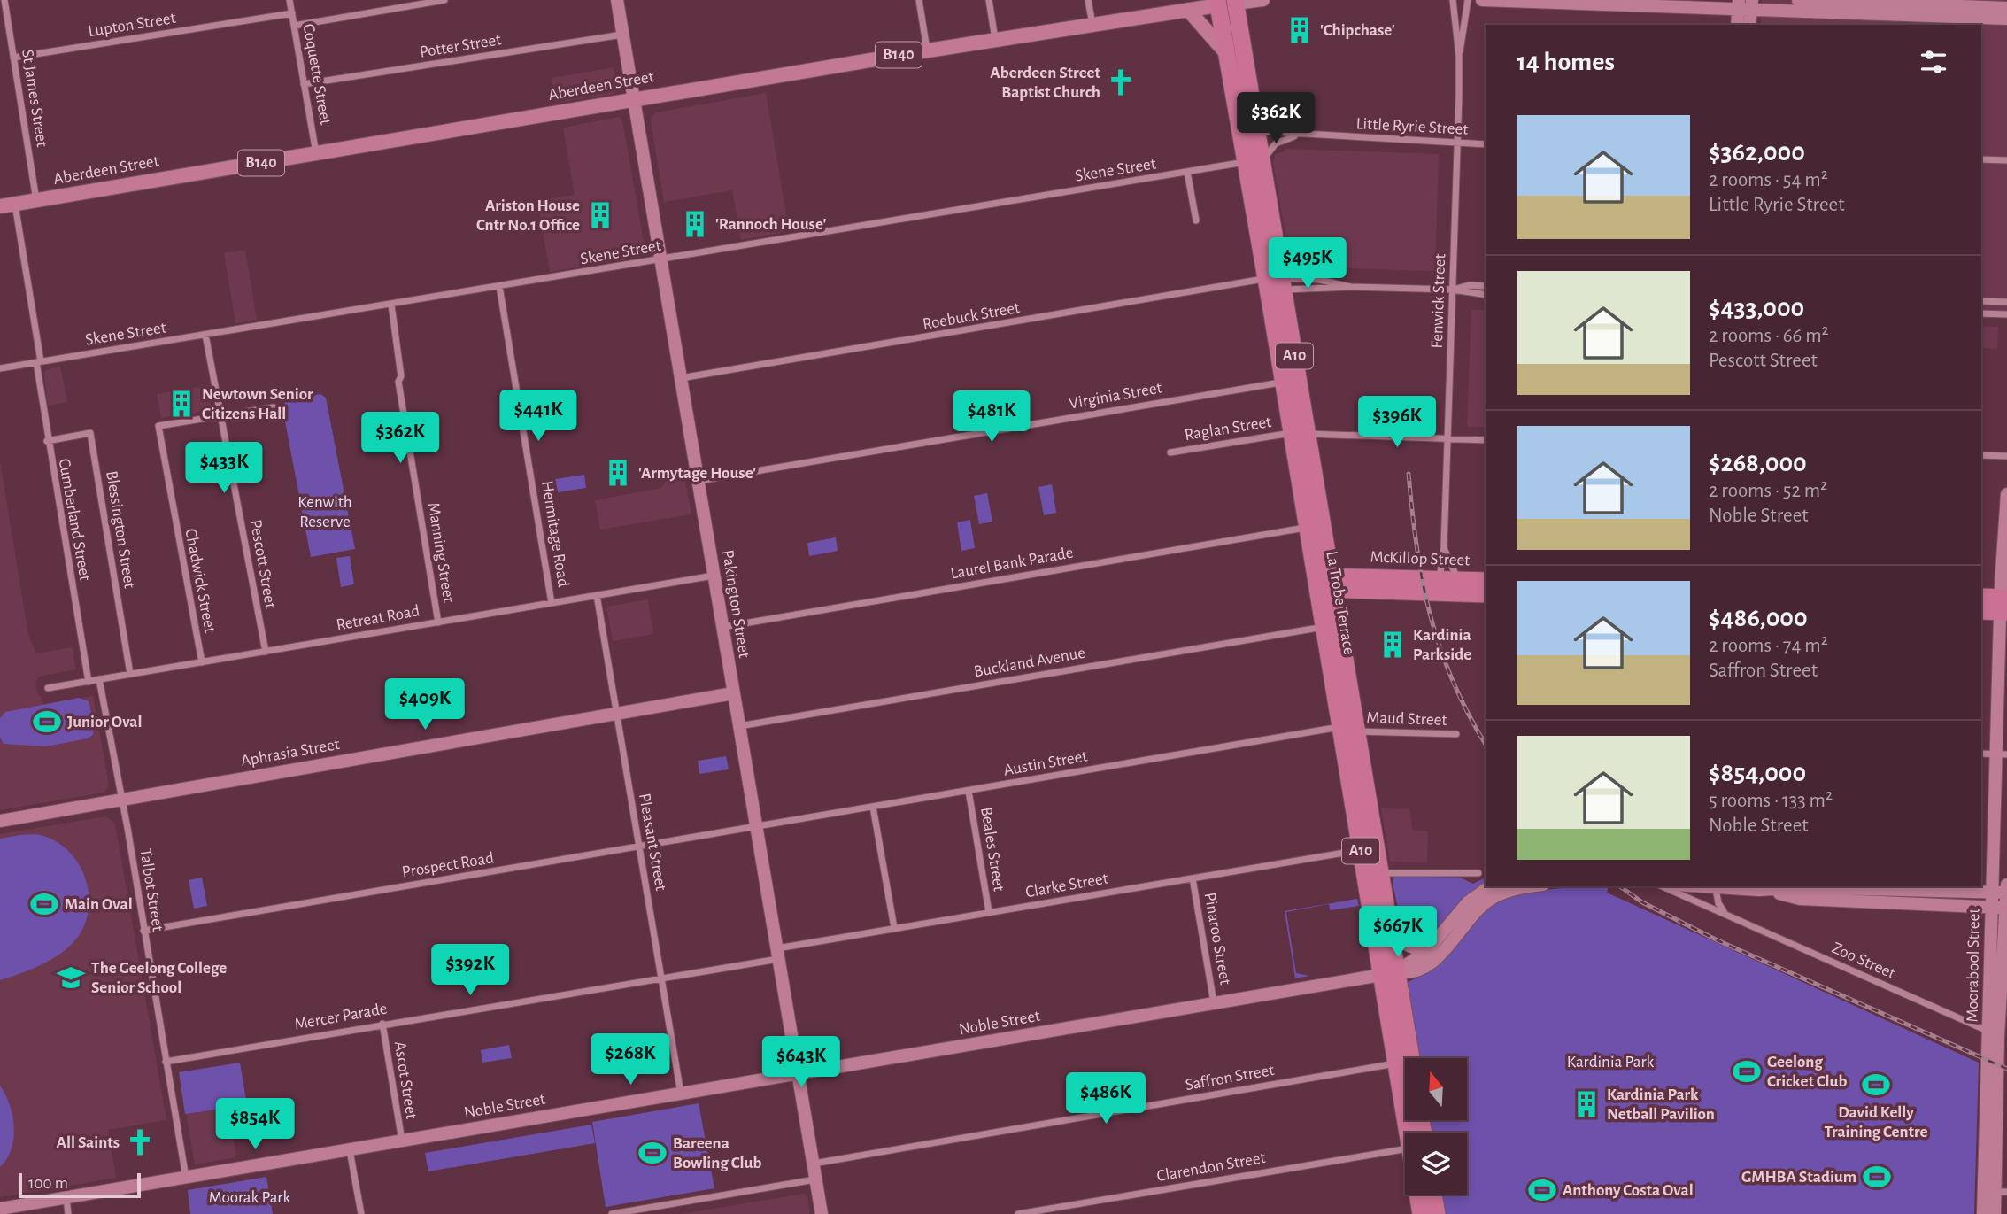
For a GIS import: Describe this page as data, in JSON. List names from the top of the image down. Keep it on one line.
{"streets":{"highway":["A10","McKillop Street","La Trobe Terrace"],"main road":["B140","Aberdeen Street"],"street":["Lupton Street","Potter Street","Coquette Street","St James Street","Little Ryrie Street","Skene Street","Fenwick Street","Roebuck Street","Virginia Street","Raglan Street","Cumberland Street","Blessington Street","Hermitage Road","Manning Street","Laurel Bank Parade","Pescott Street","Chadwick Street","Pakington Street","Retreat Road","Buckland Avenue","Maud Street","Aphrasia Street","Austin Street","Pleasant Street","Beales Street","Prospect Road","Clarke Street","Talbot Street","Pinaroo Street","Zoo Street","Moorabool Street","Mercer Parade","Noble Street","Saffron Street","Ascot Street","Clarendon Street"]},"crossings":[["Lupton Street","Coquette Street"],["Lupton Street","St James Street"],["Potter Street","Coquette Street"],["Potter Street","Pakington Street"],["Coquette Street","Aberdeen Street"],["Aberdeen Street","St James Street"],["Aberdeen Street","Cumberland Street"],["Aberdeen Street","La Trobe Terrace"],["Aberdeen Street","Pakington Street"],["Little Ryrie Street","Fenwick Street"],["Little Ryrie Street","La Trobe Terrace"],["Skene Street","Cumberland Street"],["Skene Street","Hermitage Road"],["Skene Street","Manning Street"],["Skene Street","Pescott Street"],["Skene Street","La Trobe Terrace"],["Skene Street","Pakington Street"],["Fenwick Street","Raglan Street"],["Fenwick Street","McKillop Street"],["Roebuck Street","La Trobe Terrace"],["Roebuck Street","Pakington Street"],["Virginia Street","La Trobe Terrace"],["Virginia Street","Pakington Street"],["Raglan Street","La Trobe Terrace"],["Cumberland Street","Blessington Street"],["Cumberland Street","Retreat Road"],["Blessington Street","Retreat Road"],["Hermitage Road","Retreat Road"],["Manning Street","Retreat Road"],["McKillop Street","La Trobe Terrace"],["Laurel Bank Parade","La Trobe Terrace"],["Laurel Bank Parade","Pakington Street"],["Pescott Street","Chadwick Street"],["Pescott Street","Retreat Road"],["Chadwick Street","Retreat Road"],["La Trobe Terrace","Buckland Avenue"],["La Trobe Terrace","Maud Street"],["La Trobe Terrace","Austin Street"],["La Trobe Terrace","Clarke Street"],["La Trobe Terrace","Noble Street"],["La Trobe Terrace","Saffron Street"],["Pakington Street","Retreat Road"],["Pakington Street","Buckland Avenue"],["Pakington Street","Aphrasia Street"],["Pakington Street","Austin Street"],["Pakington Street","Prospect Road"],["Pakington Street","Clarke Street"],["Pakington Street","Mercer Parade"],["Pakington Street","Noble Street"],["Pakington Street","Saffron Street"],["Retreat Road","Pleasant Street"],["Retreat Road","Talbot Street"],["Maud Street","Austin Street"],["Aphrasia Street","Pleasant Street"],["Aphrasia Street","Talbot Street"],["Austin Street","Beales Street"],["Austin Street","Prospect Road"],["Pleasant Street","Prospect Road"],["Pleasant Street","Mercer Parade"],["Pleasant Street","Noble Street"],["Beales Street","Clarke Street"],["Prospect Road","Talbot Street"],["Clarke Street","Pinaroo Street"],["Clarke Street","Mercer Parade"],["Talbot Street","Mercer Parade"],["Talbot Street","Noble Street"],["Pinaroo Street","Noble Street"],["Zoo Street","Moorabool Street"],["Mercer Parade","Ascot Street"],["Noble Street","Ascot Street"]],"parks":["Kenwith Reserve","Kardinia Park","Moorak Park"],"places":{"building":["'Chipchase'","Ariston House Cntr No.1 Office","'Rannoch House'","Newtown Senior Citizens Hall","'Armytage House'","Kardinia Parkside","Kardinia Park Netball Pavilion"],"church":["Aberdeen Street Baptist Church","All Saints"],"sports":["Junior Oval","Main Oval","Geelong Cricket Club","David Kelly Training Centre","Bareena Bowling Club","GMHBA Stadium","Anthony Costa Oval"],"school or university":["The Geelong College Senior School"]},"scale_bar":"100 m","north":"top","page":{"heading":"14 homes","price":["$362K","$495K","$441K","$481K","$396K","$362K","$433K","$409K","$667K","$392K","$268K","$643K","$486K","$854K"],"list":[{"name":"$362,000","note":"2 rooms · 54 m² · Little Ryrie Street"},{"name":"$433,000","note":"2 rooms · 66 m² · Pescott Street"},{"name":"$268,000","note":"2 rooms · 52 m² · Noble Street"},{"name":"$486,000","note":"2 rooms · 74 m² · Saffron Street"},{"name":"$854,000","note":"5 rooms · 133 m² · Noble Street"}],"scale":"100 m"}}
